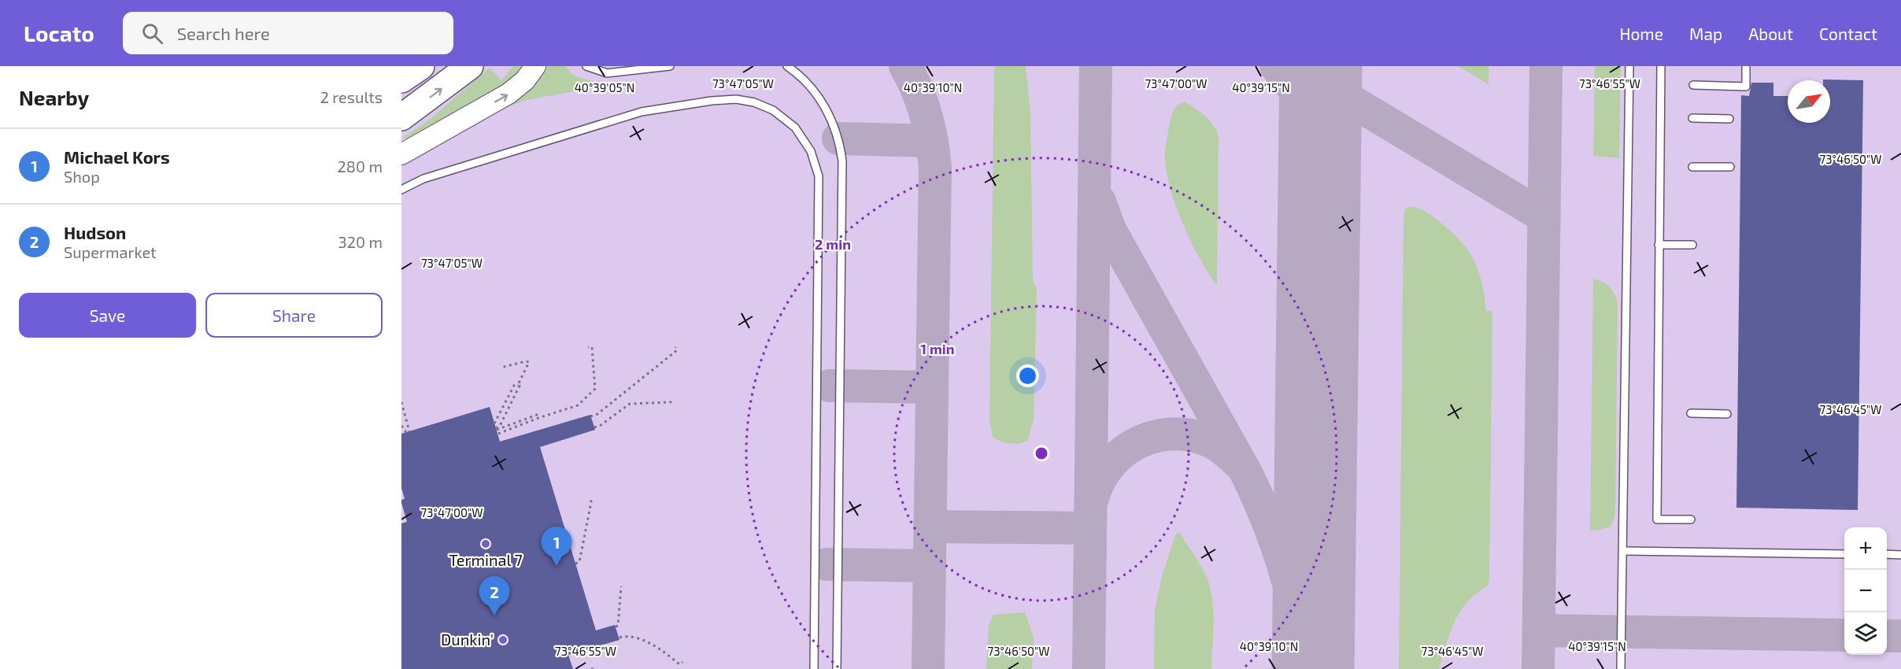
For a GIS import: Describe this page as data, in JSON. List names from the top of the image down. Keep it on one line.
{"places":["Terminal 7","Dunkin'"],"north":"top right","page":{"header":"Locato","search":"Search here","nav":["Home","Map","About","Contact"],"heading":["Nearby","2 results"],"list":[{"mark":"1","name":"Michael Kors","note":"Shop","value":"280 m"},{"mark":"2","name":"Hudson","note":"Supermarket","value":"320 m"}],"buttons":["Save","Share"],"pins":["1","2"],"map_buttons":["+","−"]},"coordinates":["73°47'05\"W","73°47'00\"W","73°46'55\"W","40°39'05\"N","40°39'10\"N","40°39'15\"N","73°46'50\"W","73°46'45\"W"],"rings":["2 min","1 min"]}
